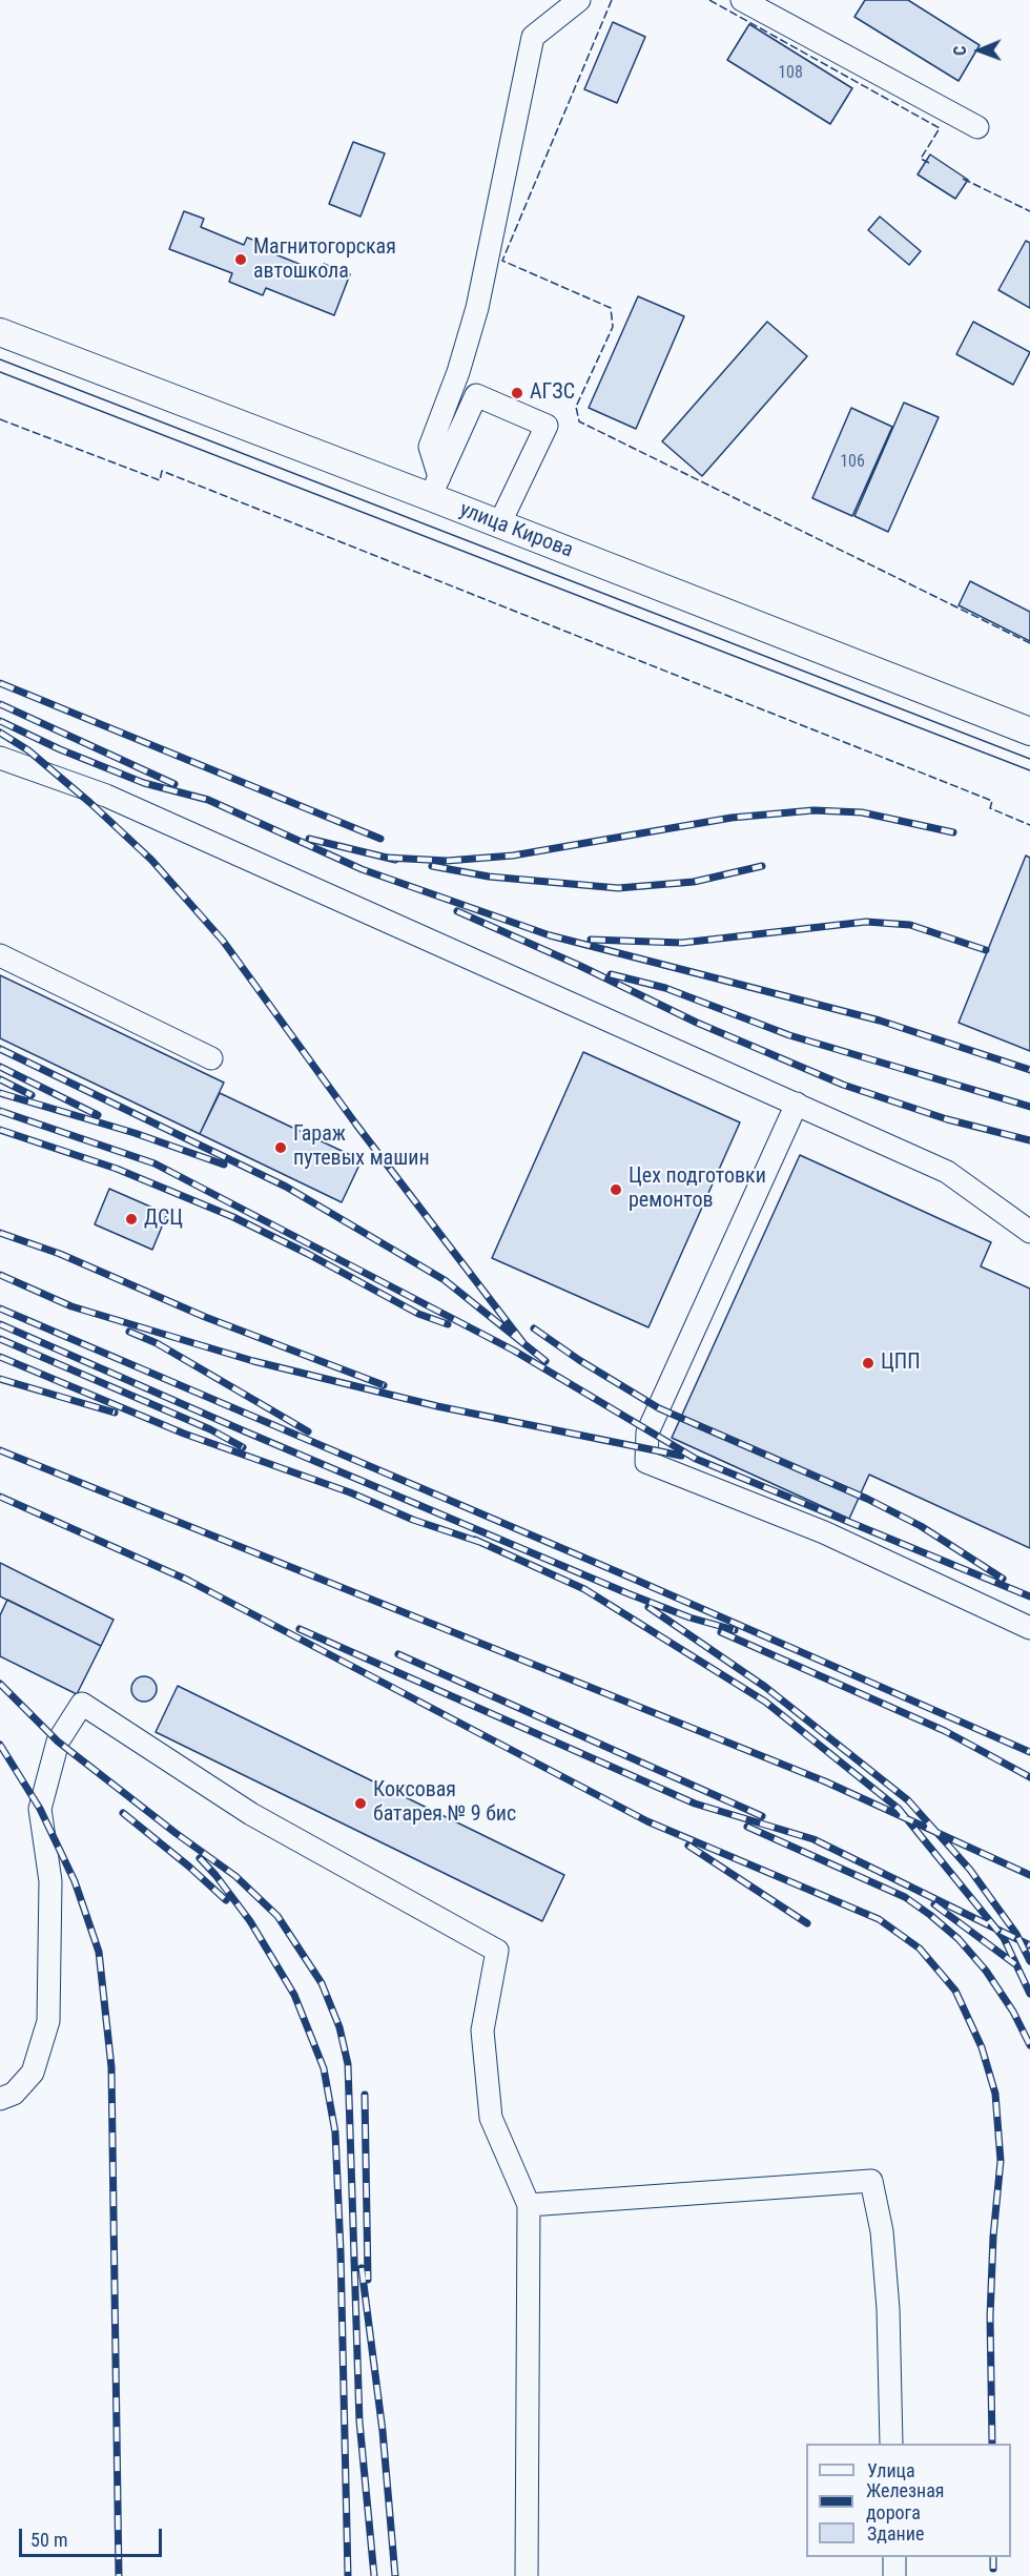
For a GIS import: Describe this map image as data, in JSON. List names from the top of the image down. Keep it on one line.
{"streets":{"main road":["улица Кирова"]},"places":["Магнитогорская автошкола","АГЗС","Гараж путевых машин","Цех подготовки ремонтов","ДСЦ","ЦПП","Коксовая батарея № 9 бис"],"house_numbers":["108","106"],"legend":["Улица","Железная дорога","Здание"],"scale_bar":"50 m","north":"left"}
